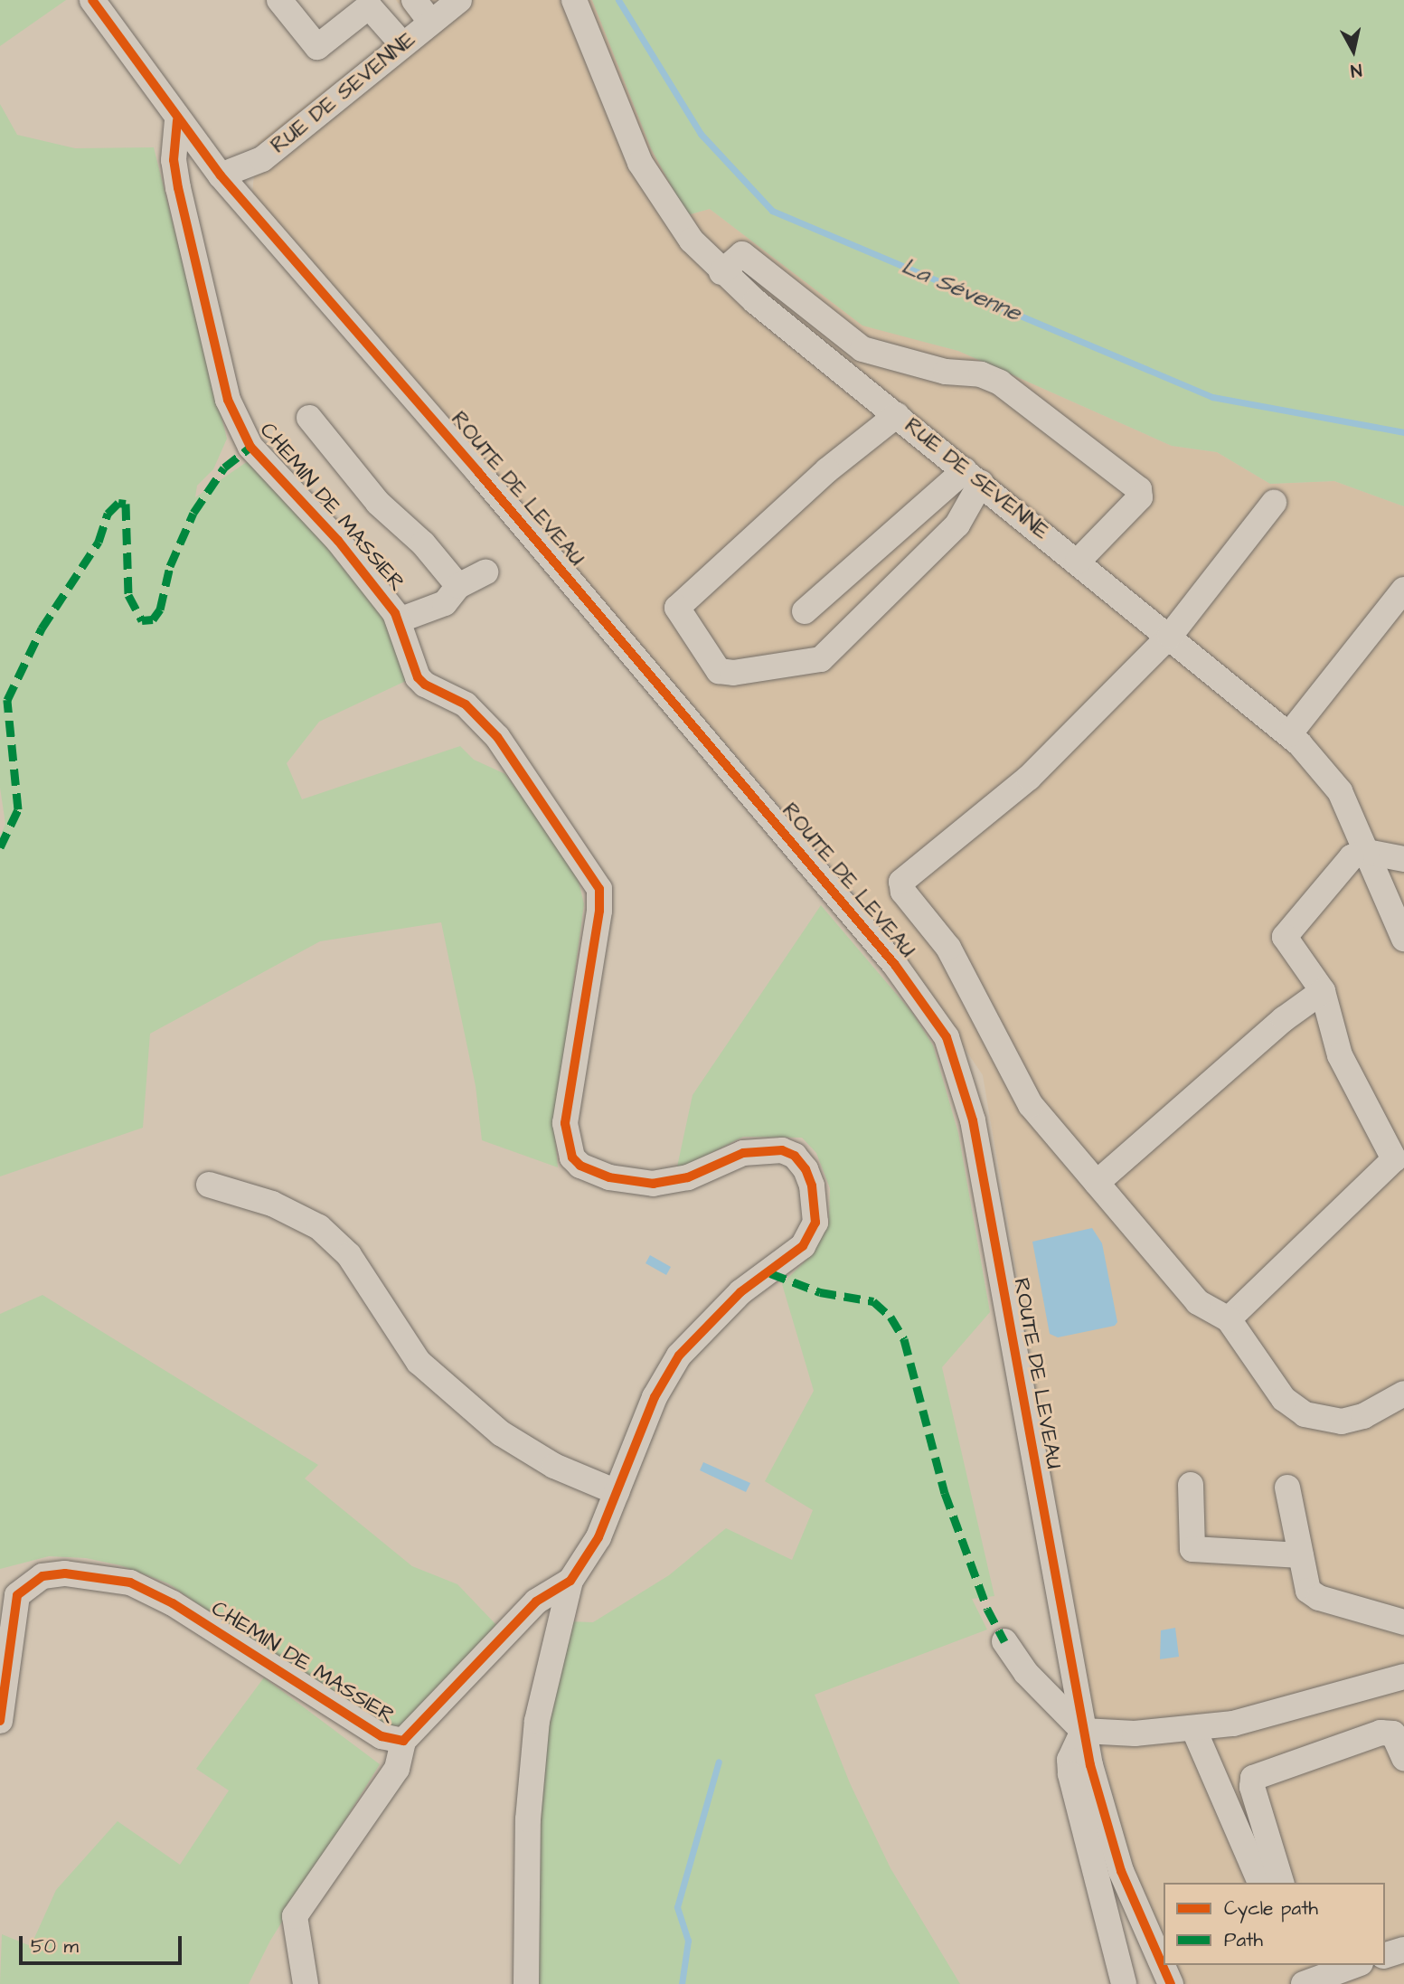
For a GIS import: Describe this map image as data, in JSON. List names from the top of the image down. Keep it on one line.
{"streets":{"street":["RUE DE SEVENNE","ROUTE DE LEVEAU","CHEMIN DE MASSIER"]},"crossings":[["RUE DE SEVENNE","ROUTE DE LEVEAU"],["ROUTE DE LEVEAU","CHEMIN DE MASSIER"]],"water":["La Sévenne"],"legend":["Cycle path","Path"],"scale_bar":"50 m","north":"bottom"}
